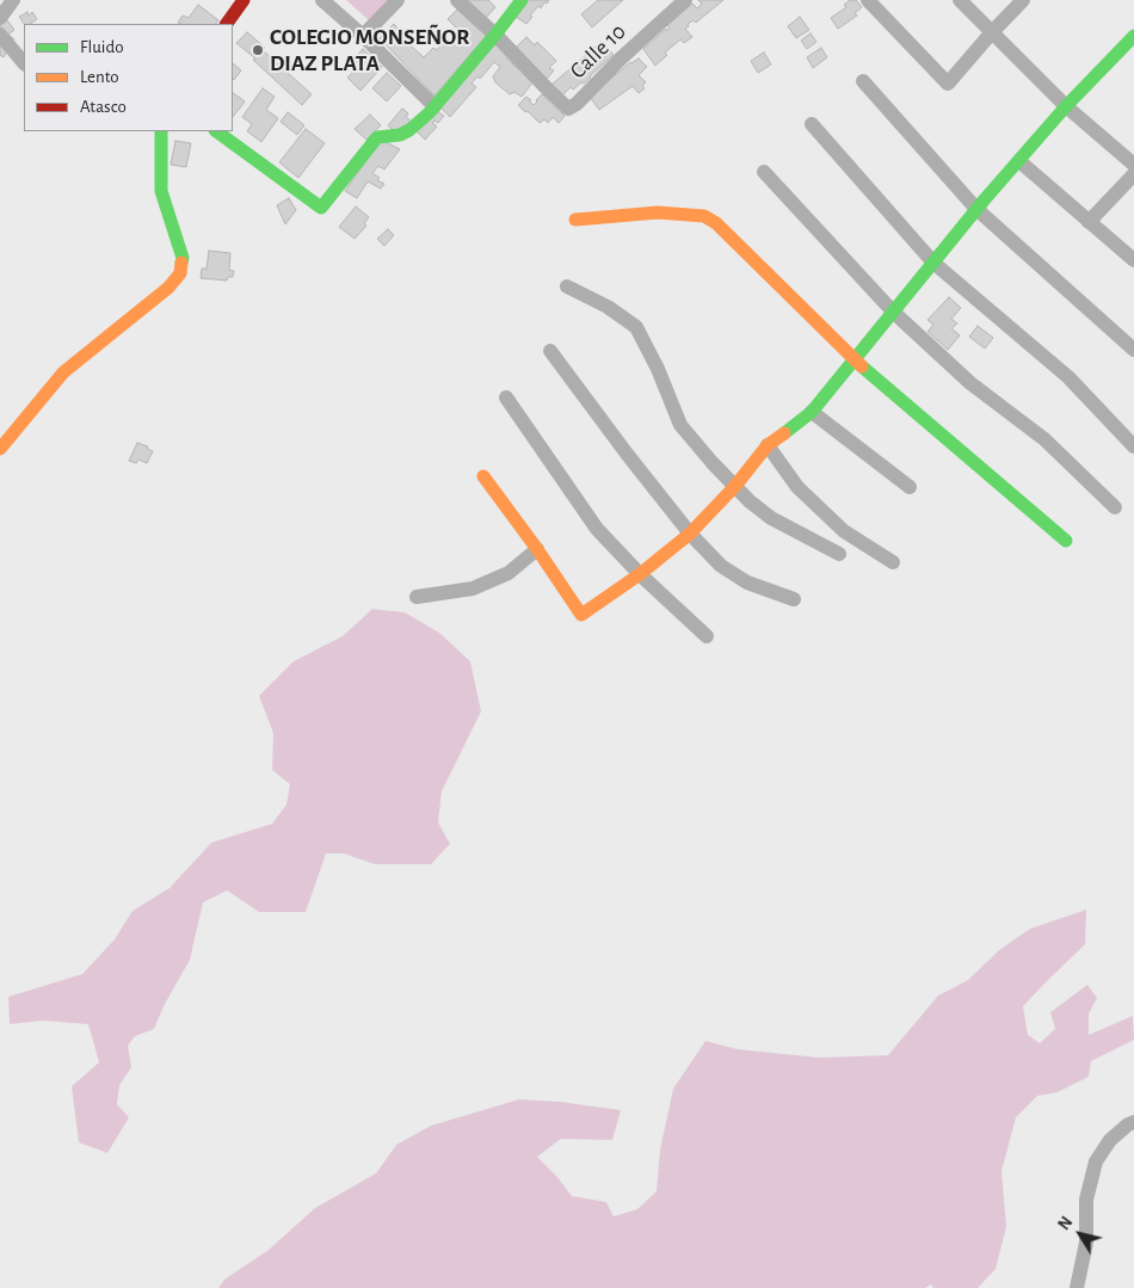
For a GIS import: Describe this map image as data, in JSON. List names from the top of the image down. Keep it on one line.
{"streets":{"street":["Calle 10"]},"places":["COLEGIO MONSEÑOR DIAZ PLATA"],"legend":["Fluido","Lento","Atasco"],"north":"top left"}
